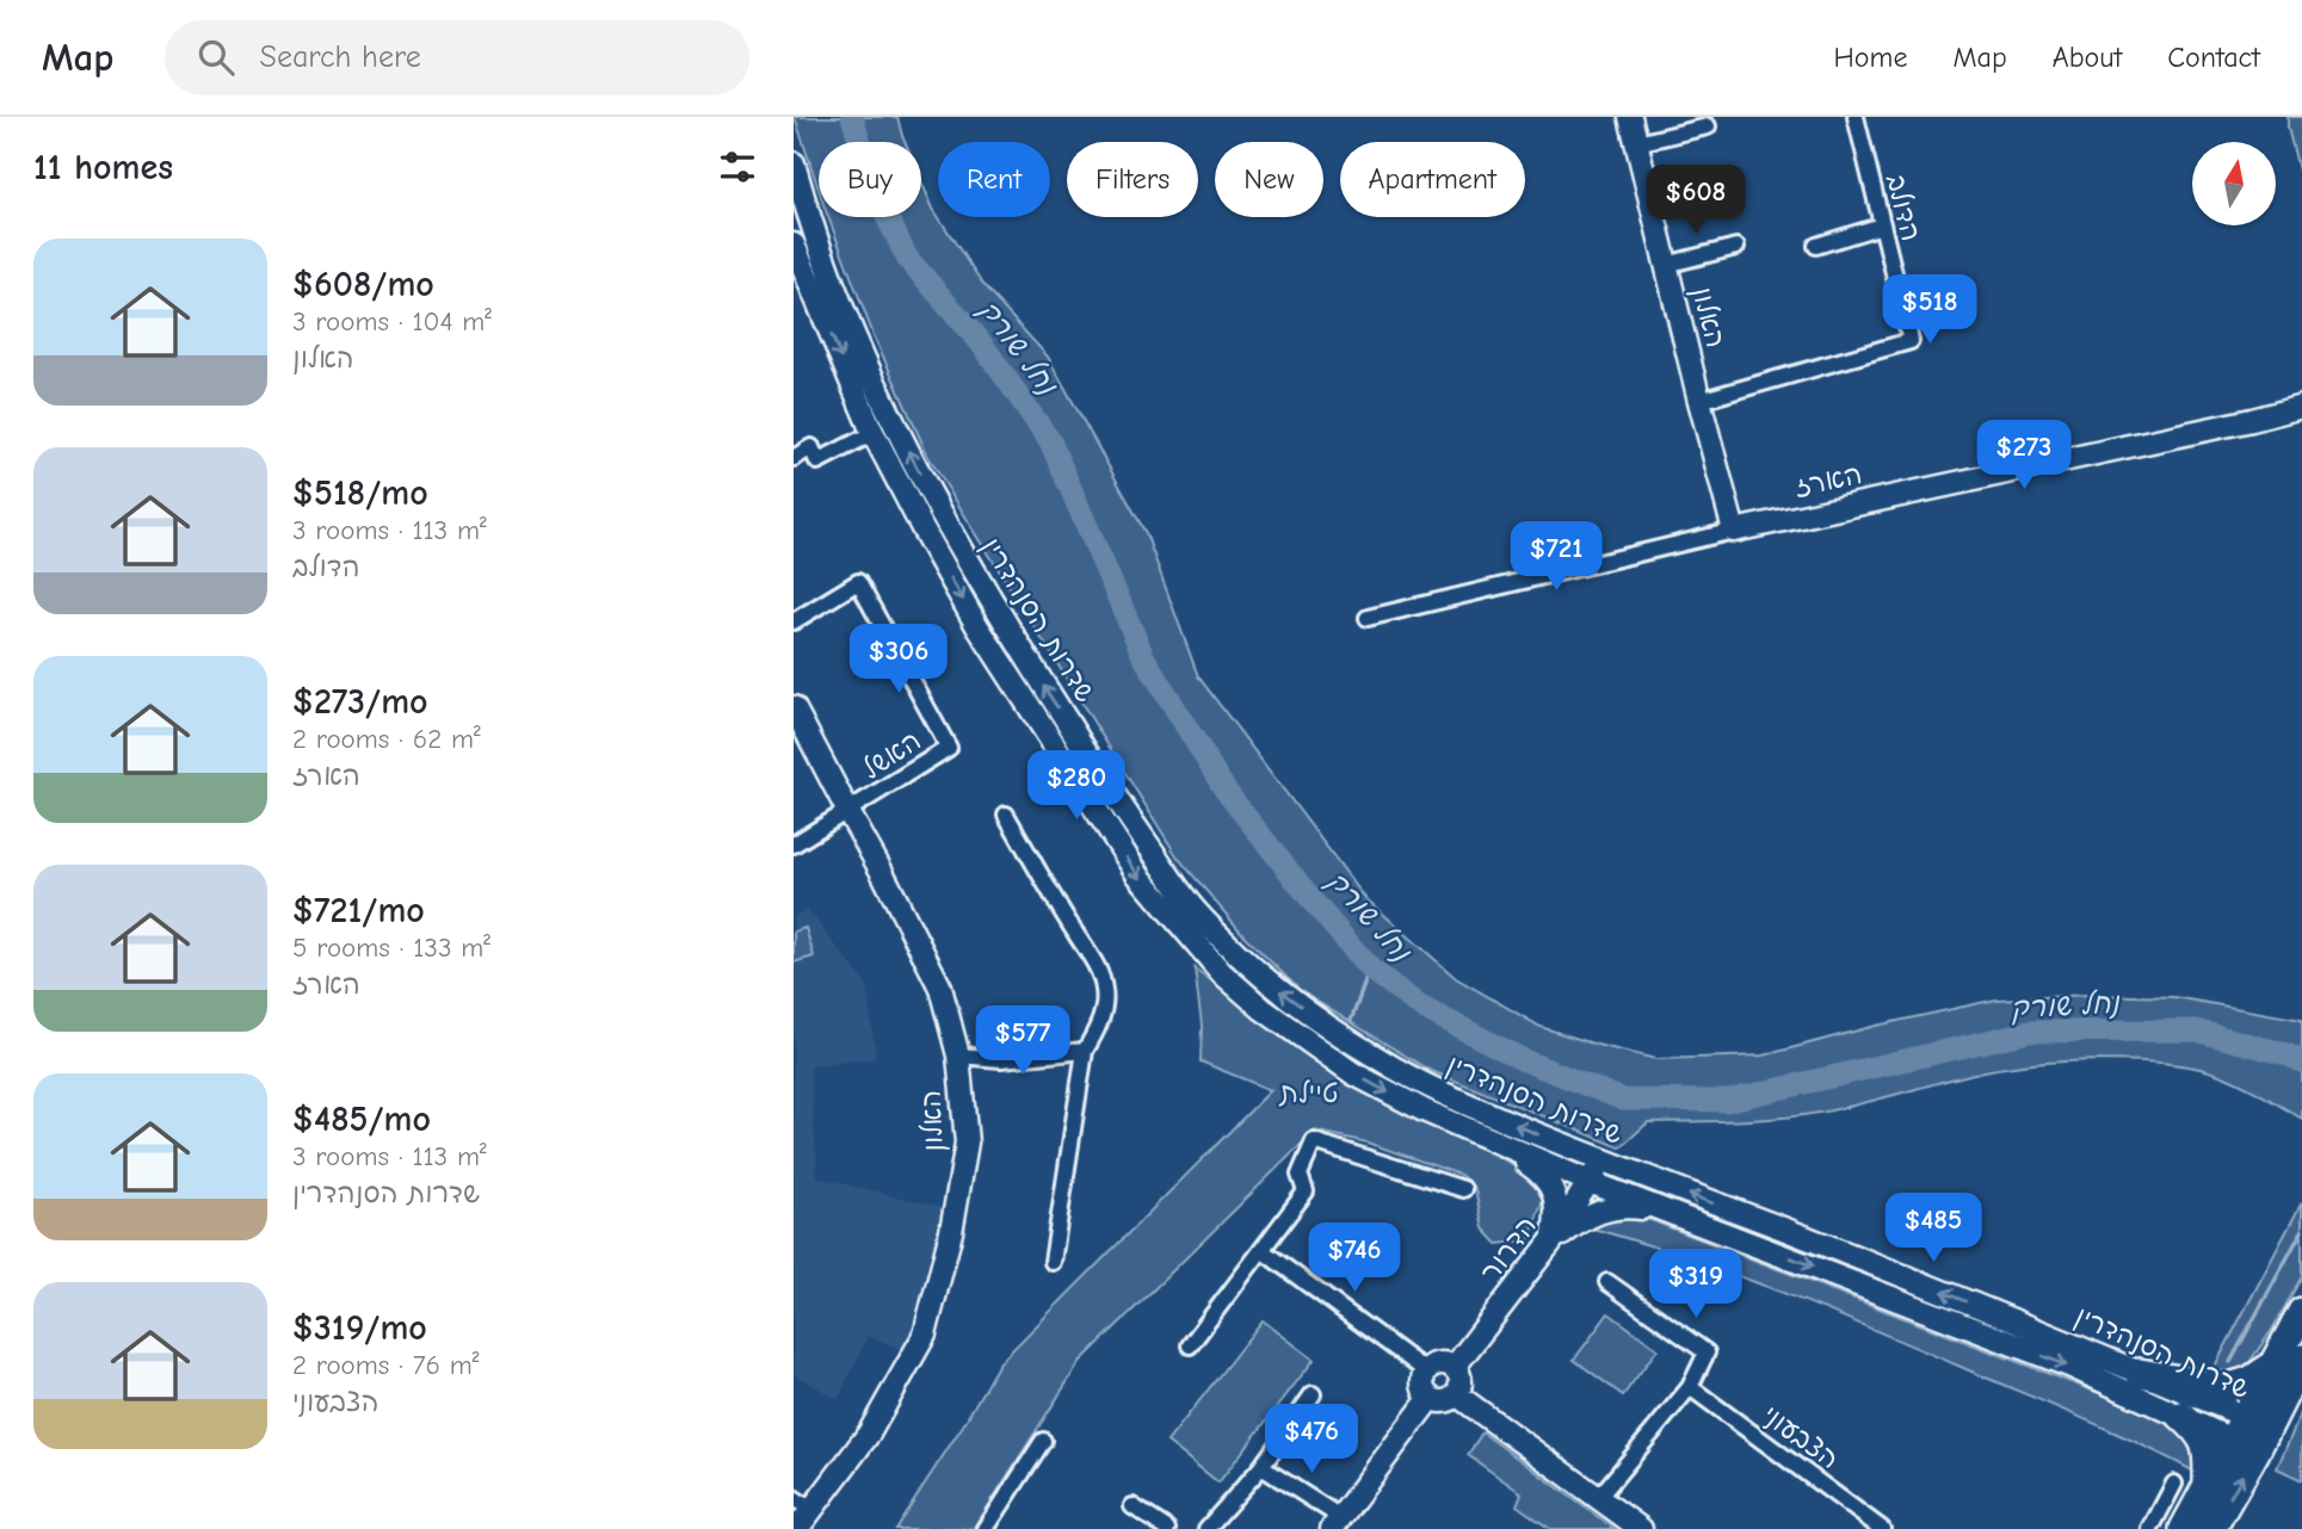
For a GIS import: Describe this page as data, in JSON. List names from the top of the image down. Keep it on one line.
{"streets":{"main road":["האלון","הארז","שדרות הסנהדרין","הדרור"],"street":["הדולב","האשל","הצבעוני"]},"crossings":[["הדולב","האלון"],["האלון","הארז"],["האלון","האשל"],["שדרות הסנהדרין","הדרור"]],"water":["נחל שורק"],"parks":["טיילת"],"north":"top","page":{"header":"Map","search":"Search here","nav":["Home","Map","About","Contact"],"heading":"11 homes","chip":["Buy","Rent","Filters","New","Apartment"],"price":["$608","$518","$273","$721","$306","$280","$577","$485","$746","$319","$476"],"list":[{"name":"$608/mo","note":"3 rooms · 104 m² · האלון"},{"name":"$518/mo","note":"3 rooms · 113 m² · הדולב"},{"name":"$273/mo","note":"2 rooms · 62 m² · הארז"},{"name":"$721/mo","note":"5 rooms · 133 m² · הארז"},{"name":"$485/mo","note":"3 rooms · 113 m² · שדרות הסנהדרין"},{"name":"$319/mo","note":"2 rooms · 76 m² · הצבעוני"}]}}
